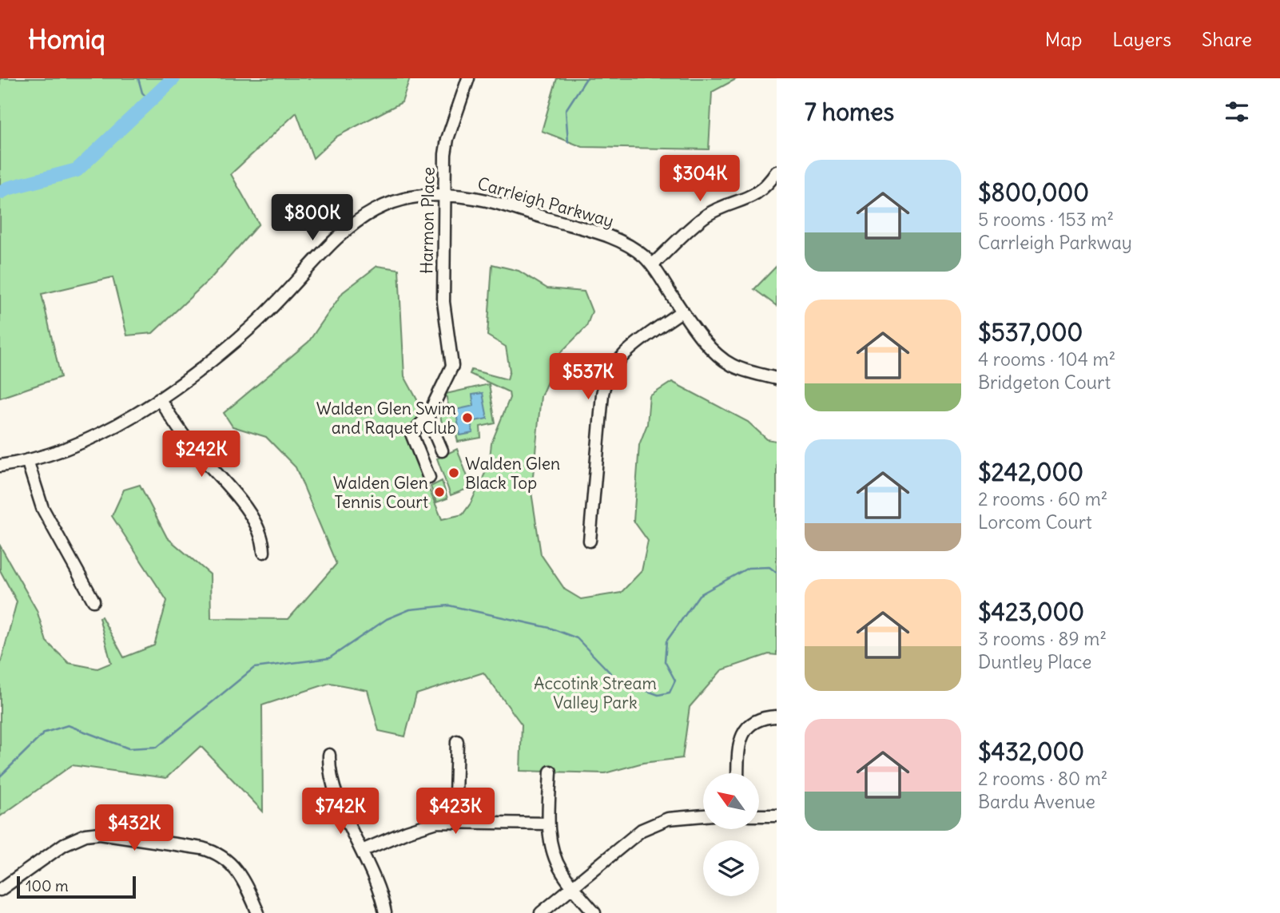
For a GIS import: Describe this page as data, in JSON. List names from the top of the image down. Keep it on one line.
{"streets":{"street":["Carrleigh Parkway","Harmon Place"]},"crossings":[["Carrleigh Parkway","Harmon Place"]],"parks":["Accotink Stream Valley Park"],"places":["Walden Glen Swim and Raquet Club","Walden Glen Black Top","Walden Glen Tennis Court"],"scale_bar":"100 m","north":"top left","page":{"header":"Homiq","nav":["Map","Layers","Share"],"heading":"7 homes","list":[{"name":"$800,000","note":"5 rooms · 153 m² · Carrleigh Parkway"},{"name":"$537,000","note":"4 rooms · 104 m² · Bridgeton Court"},{"name":"$242,000","note":"2 rooms · 60 m² · Lorcom Court"},{"name":"$423,000","note":"3 rooms · 89 m² · Duntley Place"},{"name":"$432,000","note":"2 rooms · 80 m² · Bardu Avenue"}],"price":["$304K","$800K","$537K","$242K","$742K","$423K","$432K"],"scale":"100 m"}}
